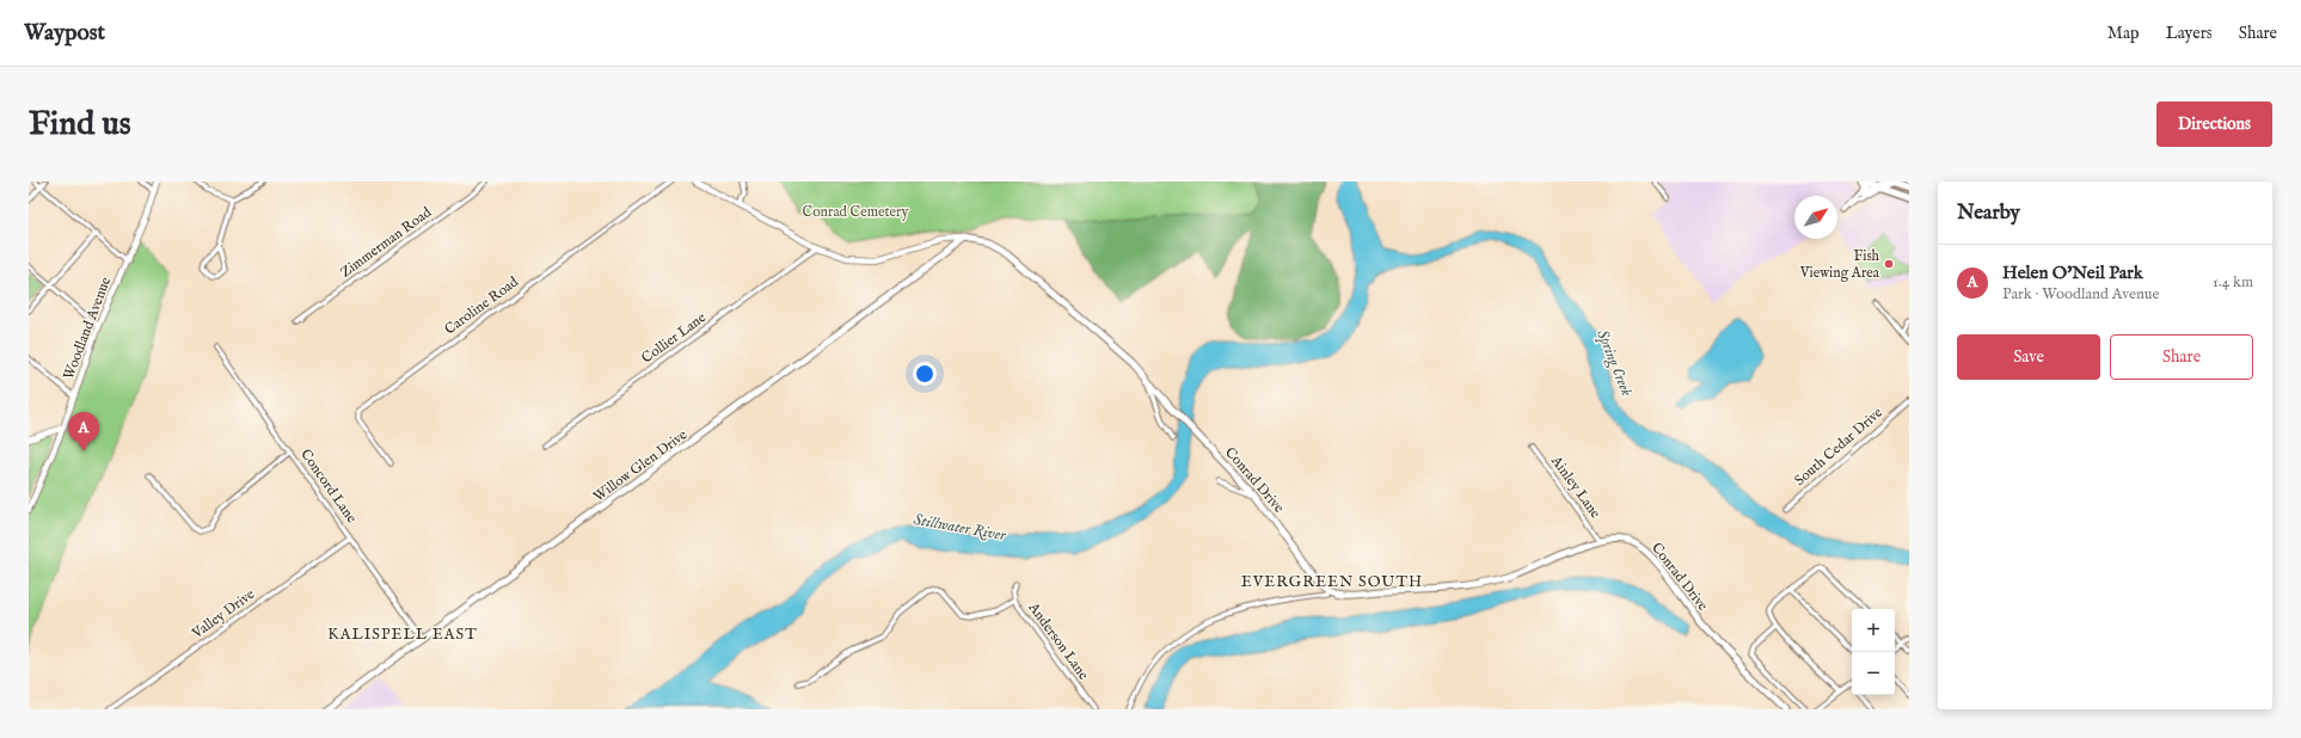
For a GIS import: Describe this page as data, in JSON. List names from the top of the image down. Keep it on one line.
{"streets":{"main road":["Willow Glen Drive","Conrad Drive"],"street":["Zimmerman Road","Caroline Road","Woodland Avenue","Collier Lane","South Cedar Drive","Concord Lane","Ainley Lane","Valley Drive","Anderson Lane"]},"crossings":[["Collier Lane","Conrad Drive"],["Willow Glen Drive","Conrad Drive"],["Willow Glen Drive","Concord Lane"],["Conrad Drive","Ainley Lane"],["Concord Lane","Valley Drive"]],"districts":["EVERGREEN SOUTH","KALISPELL EAST"],"water":["Spring Creek","Stillwater River"],"parks":["Conrad Cemetery"],"places":["Fish Viewing Area"],"north":"top right","page":{"header":"Waypost","nav":["Map","Layers","Share"],"buttons":["Directions",["Save","Share"]],"title":"Find us","heading":"Nearby","list":[{"mark":"A","name":"Helen O'Neil Park","note":"Park · Woodland Avenue","value":"1.4 km"}],"pins":"A","map_buttons":["+","−"]}}
